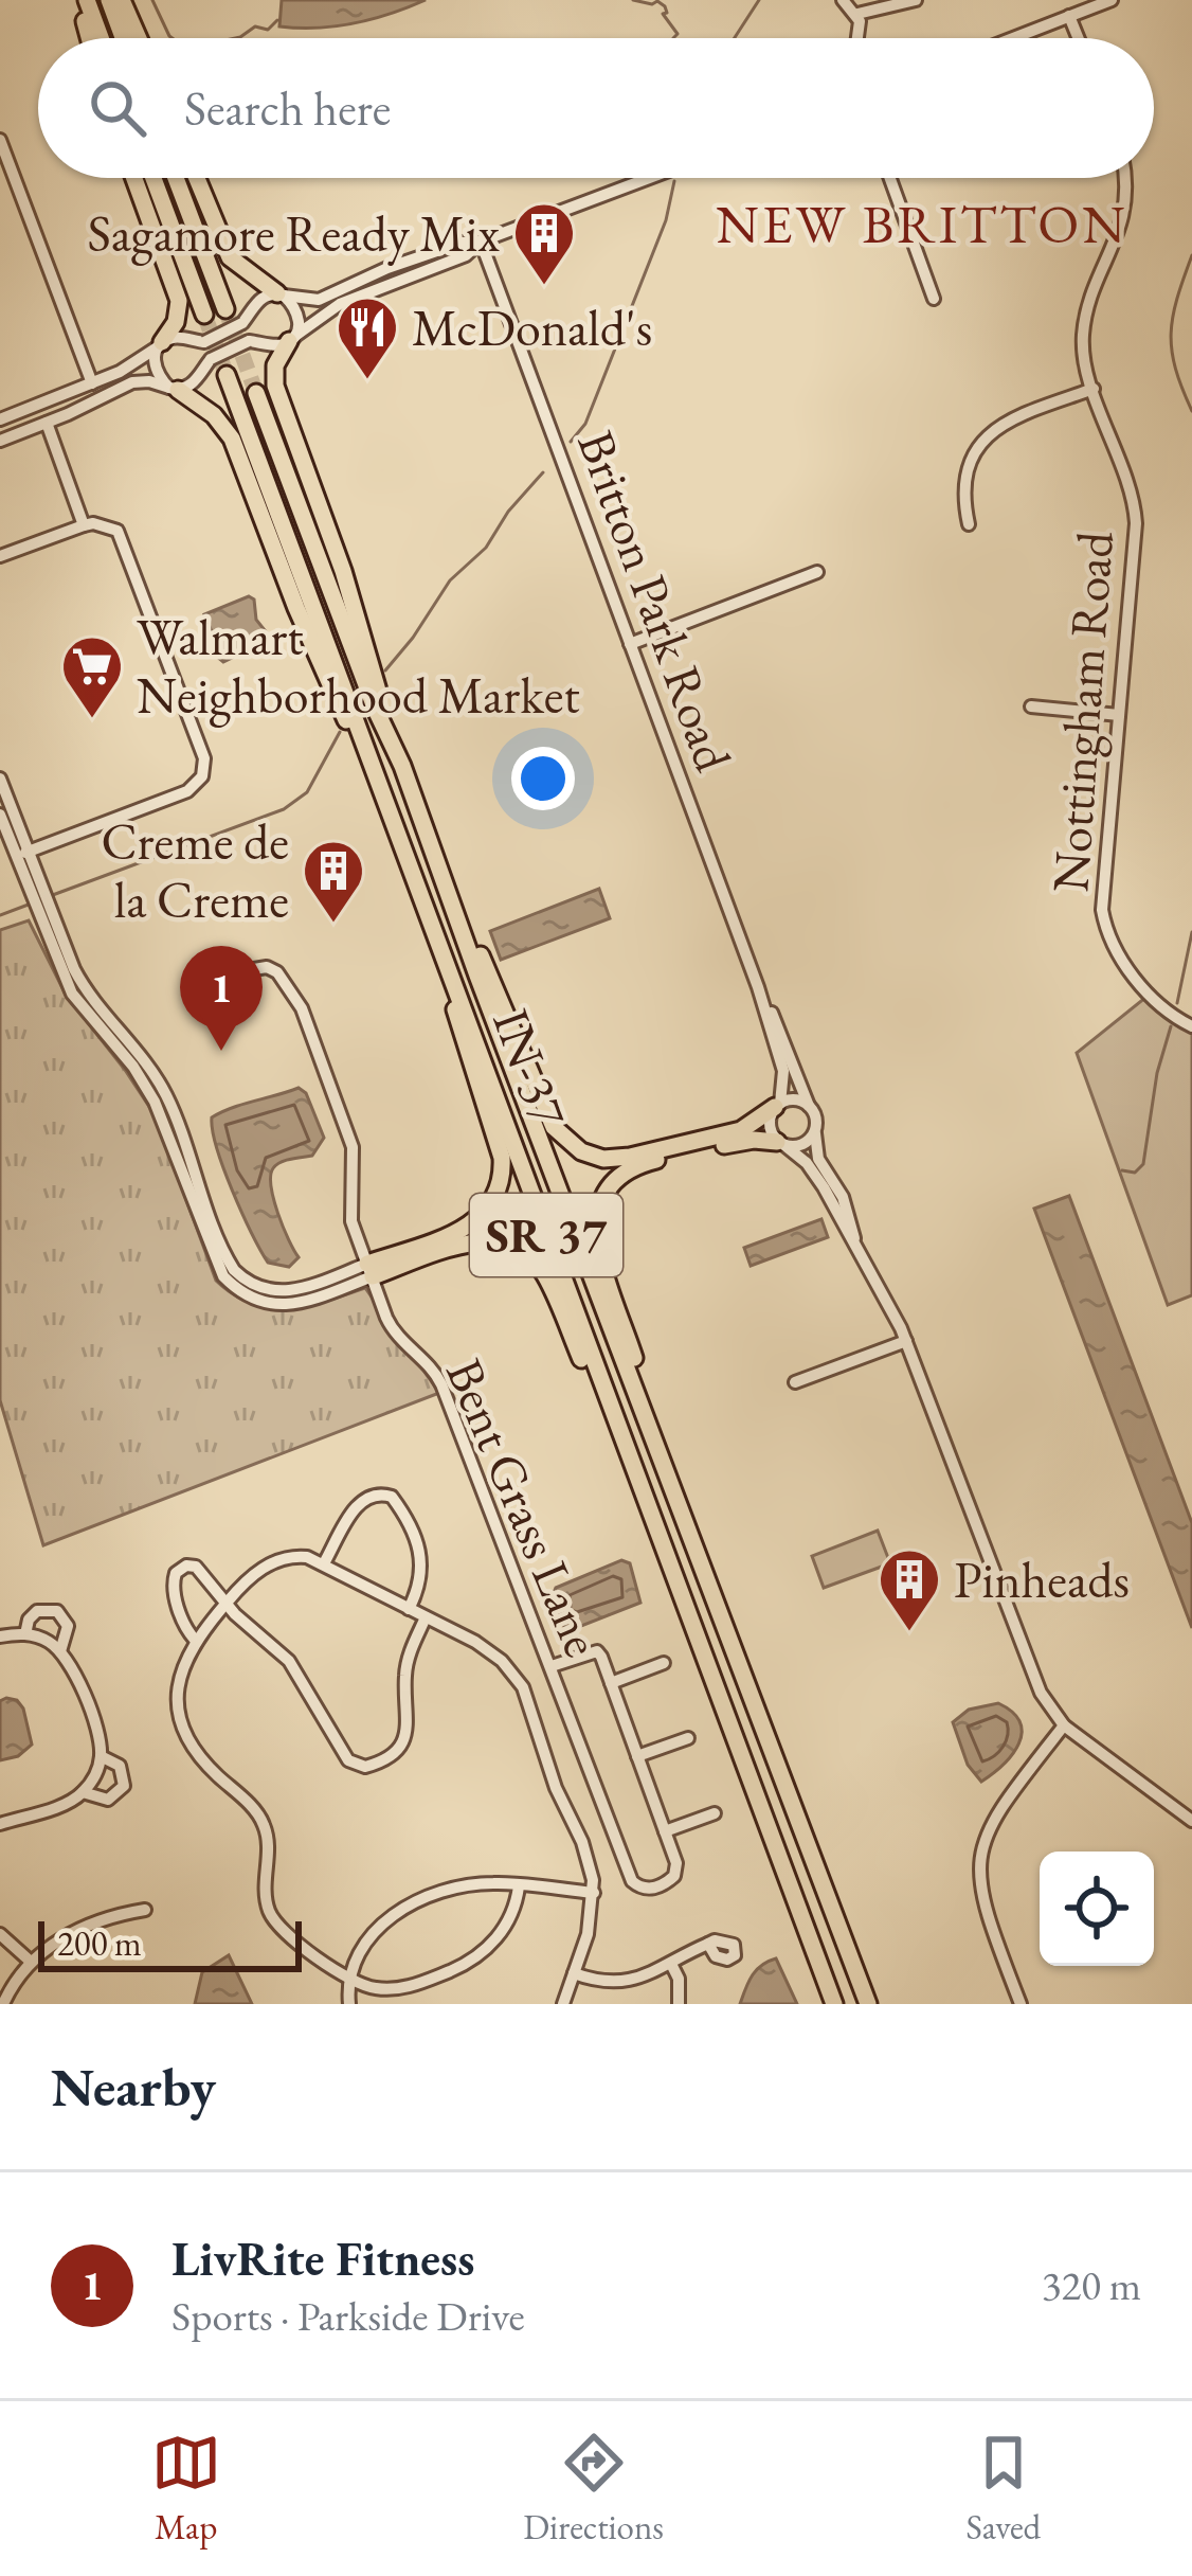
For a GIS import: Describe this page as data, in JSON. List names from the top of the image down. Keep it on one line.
{"streets":{"highway":["IN-37","SR 37"],"street":["Britton Park Road","Nottingham Road","Bent Grass Lane"]},"districts":["NEW BRITTON"],"places":{"building":["Sagamore Ready Mix","Creme de la Creme","Pinheads"],"restaurant":["McDonald's"],"supermarket":["Walmart Neighborhood Market"]},"scale_bar":"200 m","page":{"search":"Search here","pins":"1","scale":"200 m","heading":"Nearby","list":[{"mark":"1","name":"LivRite Fitness","note":"Sports · Parkside Drive","value":"320 m"}],"nav":["Map","Directions","Saved"]}}
